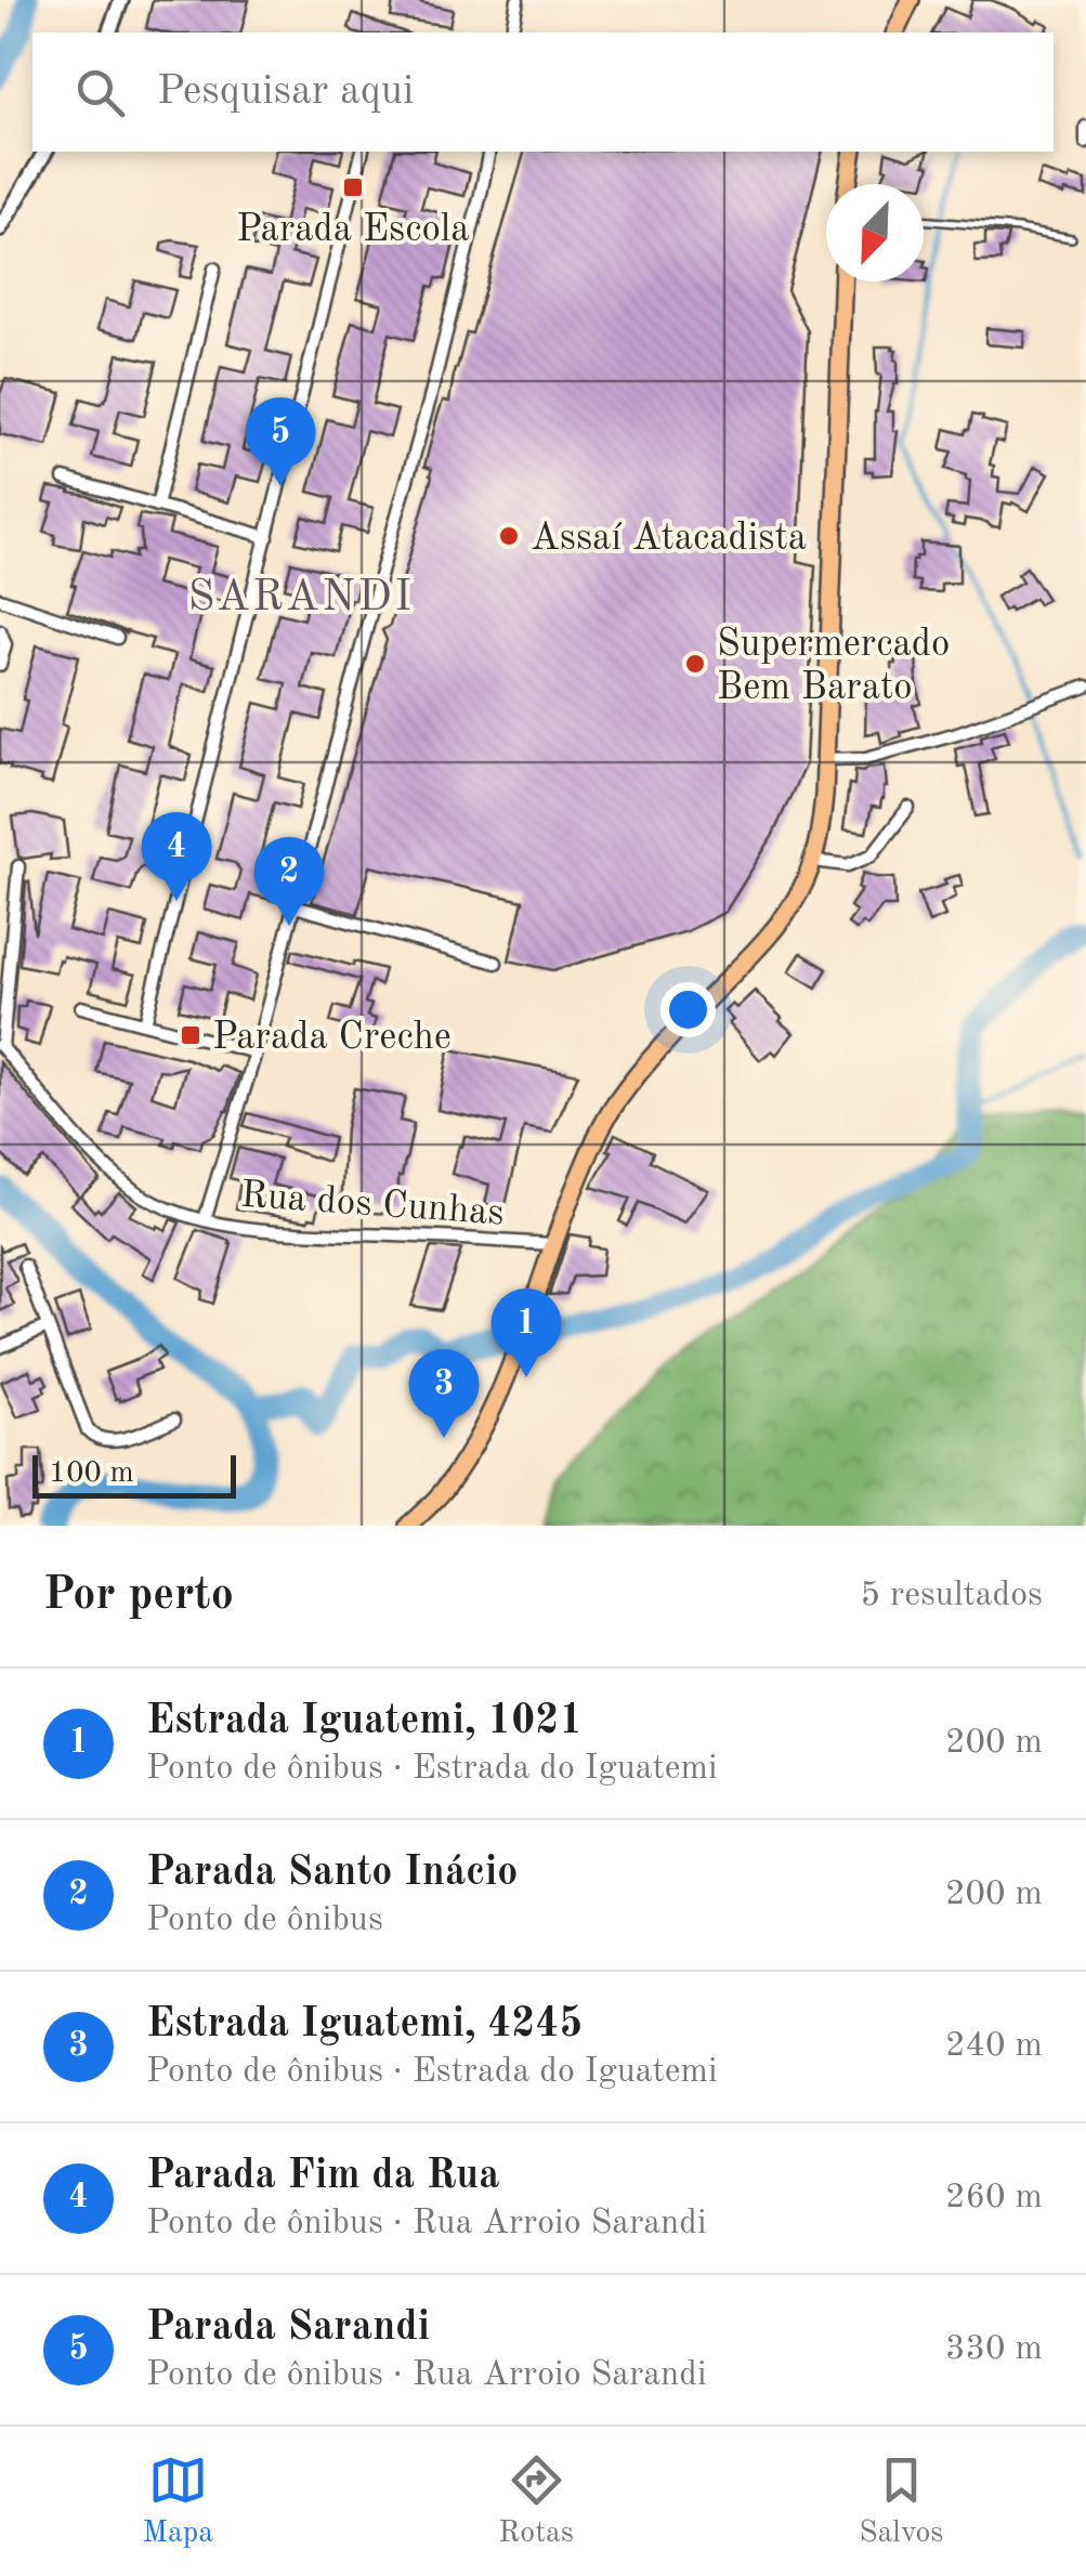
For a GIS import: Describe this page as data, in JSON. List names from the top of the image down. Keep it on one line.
{"streets":{"street":["Rua dos Cunhas"]},"districts":["SARANDI"],"places":{"transit":["Parada Escola","Parada Creche"],"other":["Assaí Atacadista","Supermercado Bem Barato"]},"scale_bar":"100 m","north":"bottom left","page":{"search":"Pesquisar aqui","pins":["5","4","2","1","3"],"scale":"100 m","heading":["Por perto","5 resultados"],"list":[{"mark":"1","name":"Estrada Iguatemi, 1021","note":"Ponto de ônibus · Estrada do Iguatemi","value":"200 m"},{"mark":"2","name":"Parada Santo Inácio","note":"Ponto de ônibus","value":"200 m"},{"mark":"3","name":"Estrada Iguatemi, 4245","note":"Ponto de ônibus · Estrada do Iguatemi","value":"240 m"},{"mark":"4","name":"Parada Fim da Rua","note":"Ponto de ônibus · Rua Arroio Sarandi","value":"260 m"},{"mark":"5","name":"Parada Sarandi","note":"Ponto de ônibus · Rua Arroio Sarandi","value":"330 m"}],"nav":["Mapa","Rotas","Salvos"]}}
